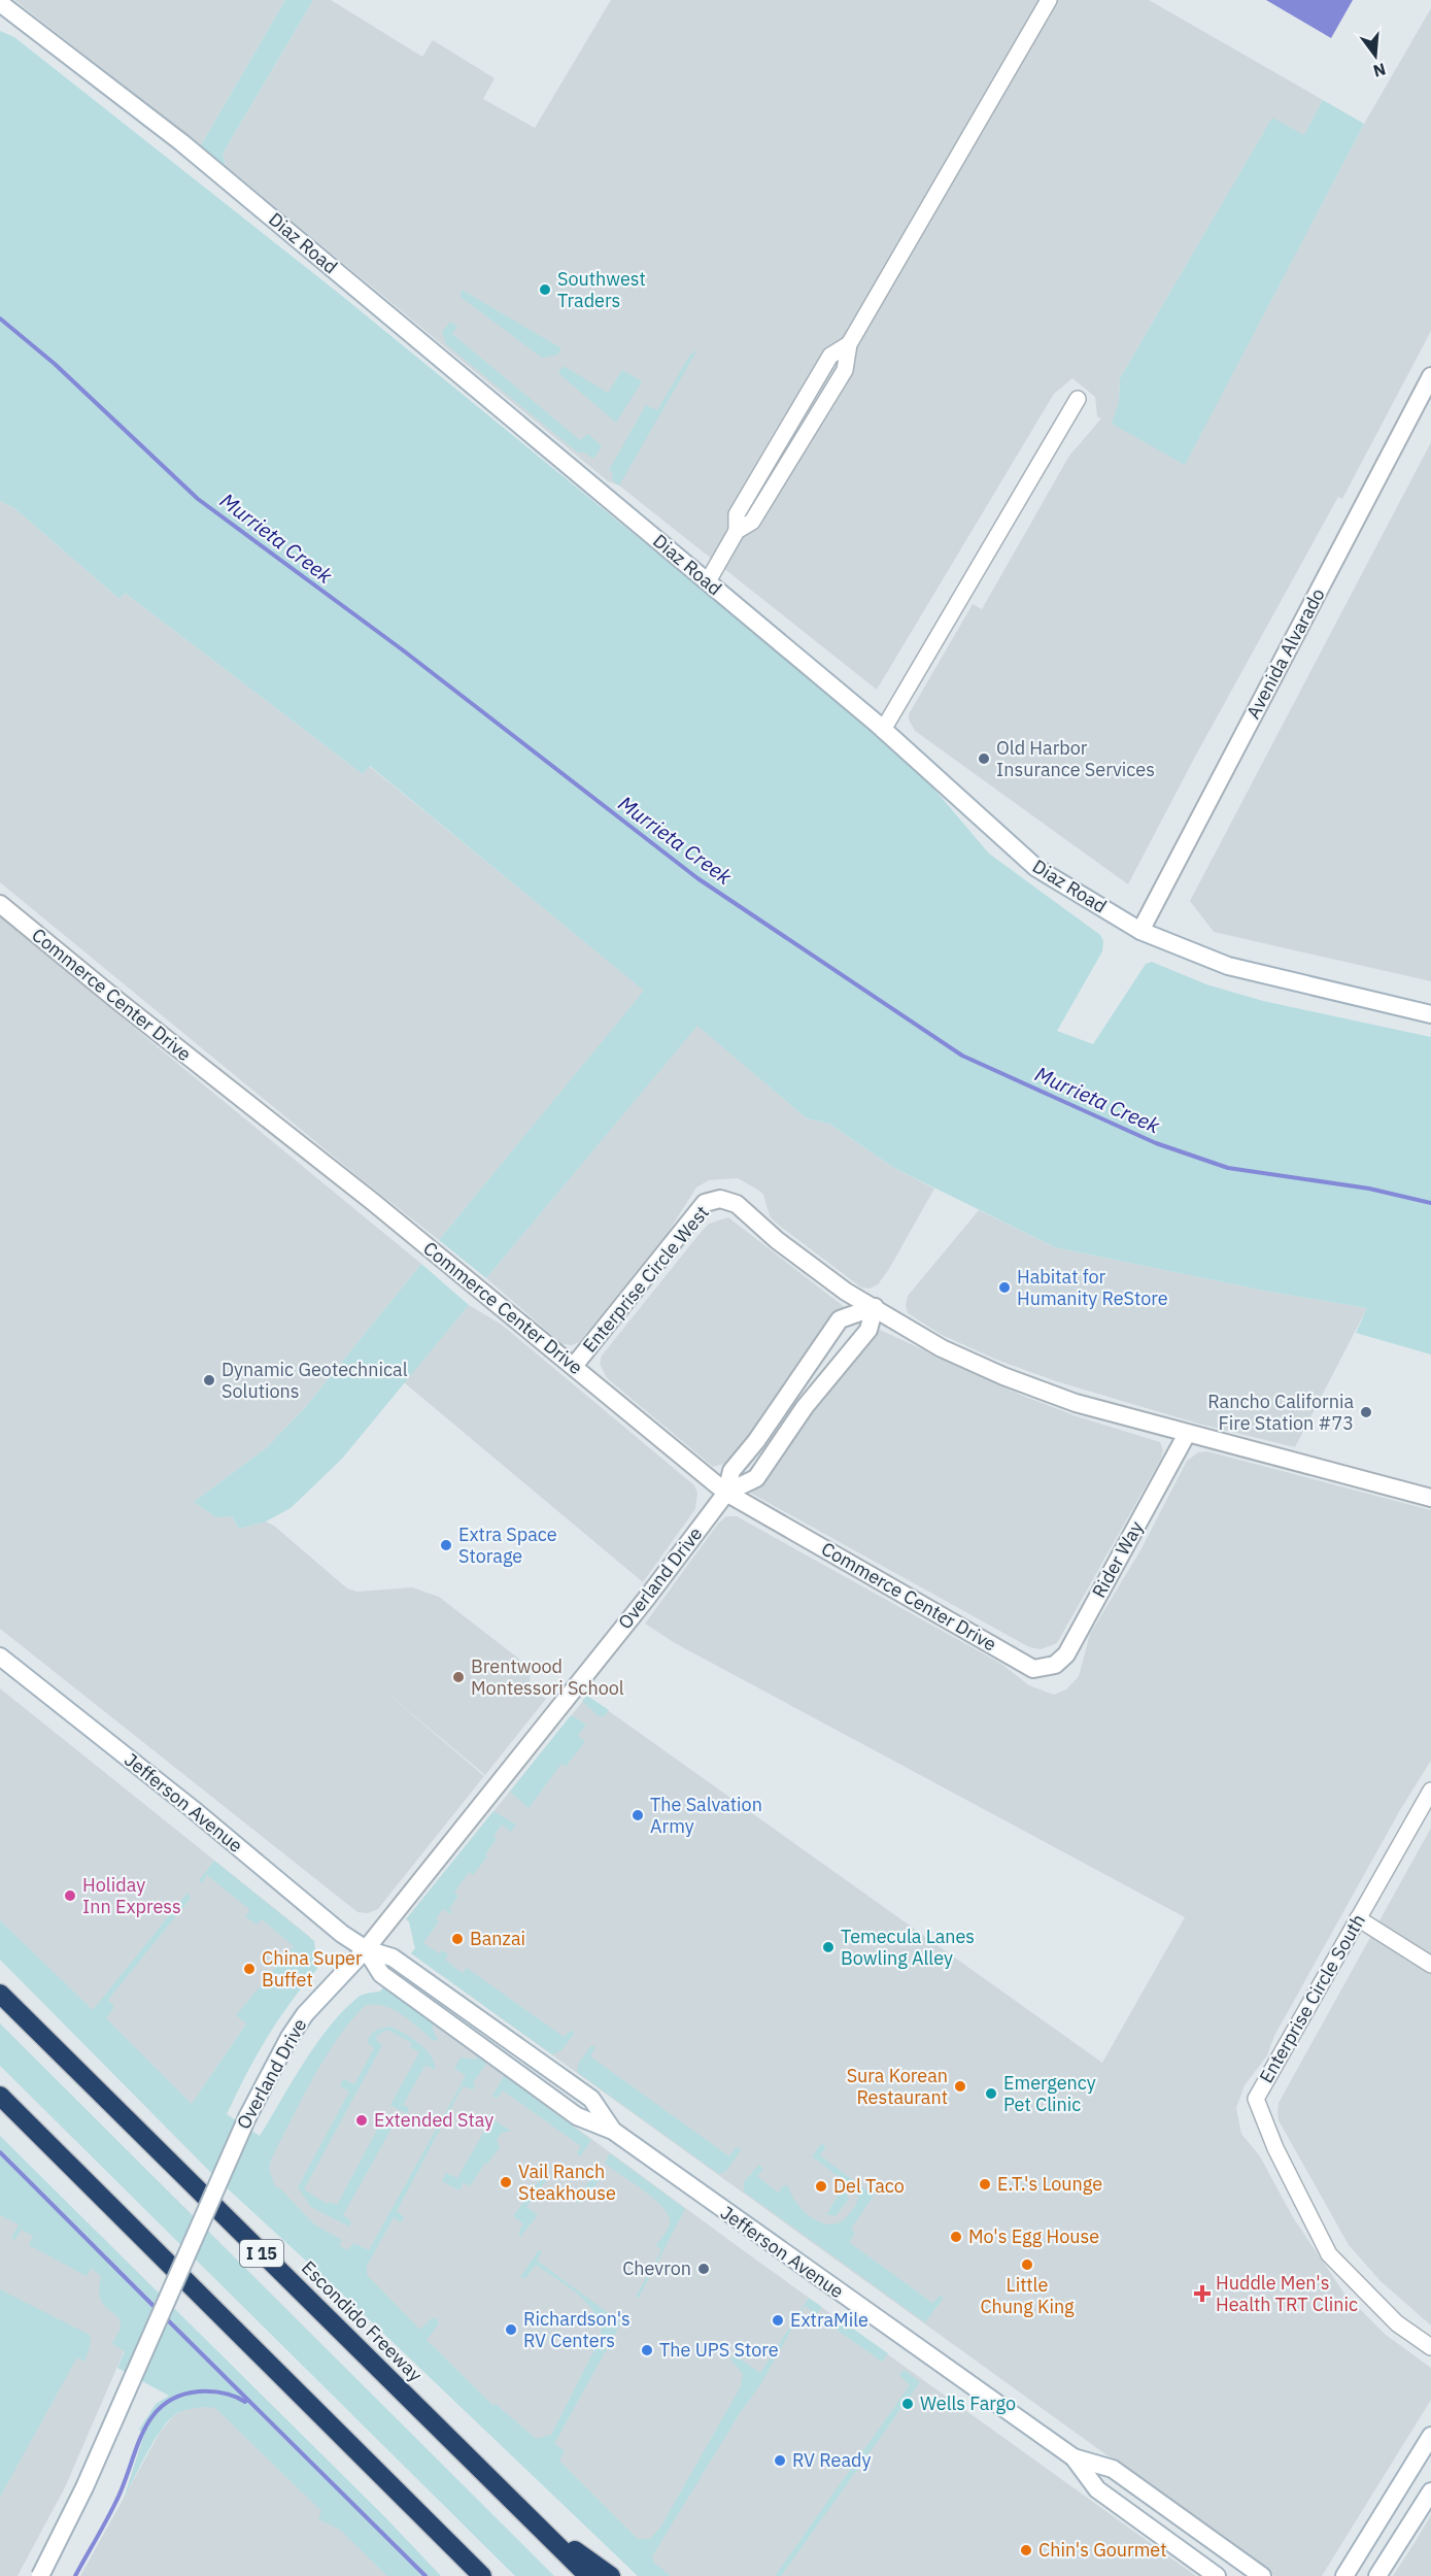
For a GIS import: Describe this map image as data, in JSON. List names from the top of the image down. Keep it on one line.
{"streets":{"highway":["I 15","Escondido Freeway"],"main road":["Diaz Road","Avenida Alvarado","Commerce Center Drive","Enterprise Circle West","Rider Way","Overland Drive","Jefferson Avenue"],"street":["Enterprise Circle South"]},"crossings":[["Diaz Road","Avenida Alvarado"],["Commerce Center Drive","Enterprise Circle West"],["Commerce Center Drive","Rider Way"],["Commerce Center Drive","Overland Drive"],["Enterprise Circle West","Rider Way"],["Enterprise Circle West","Overland Drive"],["Overland Drive","Jefferson Avenue"]],"water":["Murrieta Creek"],"places":{"other":["Southwest Traders","Old Harbor Insurance Services","Habitat for Humanity ReStore","Dynamic Geotechnical Solutions","Rancho California Fire Station #73","Extra Space Storage","Brentwood Montessori School","The Salvation Army","Holiday Inn Express","Banzai","Temecula Lanes Bowling Alley","China Super Buffet","Sura Korean Restaurant","Emergency Pet Clinic","Extended Stay","Vail Ranch Steakhouse","E.T.'s Lounge","Del Taco","Mo's Egg House","Little Chung King","Chevron","ExtraMile","Richardson's RV Centers","The UPS Store","Wells Fargo","RV Ready","Chin's Gourmet"],"health":["Huddle Men's Health TRT Clinic"]},"north":"bottom"}
